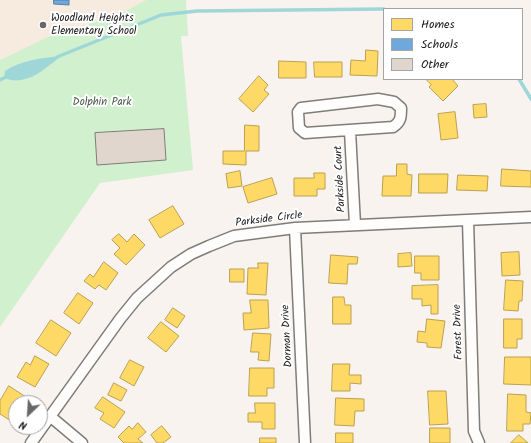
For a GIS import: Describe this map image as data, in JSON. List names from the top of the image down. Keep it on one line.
{"streets":{"street":["Parkside Court","Parkside Circle","Forest Drive","Dorman Drive"]},"crossings":[["Parkside Court","Parkside Circle"],["Parkside Circle","Forest Drive"],["Parkside Circle","Dorman Drive"]],"parks":["Dolphin Park"],"places":["Woodland Heights Elementary School"],"legend":["Homes","Schools","Other"],"north":"bottom left"}
